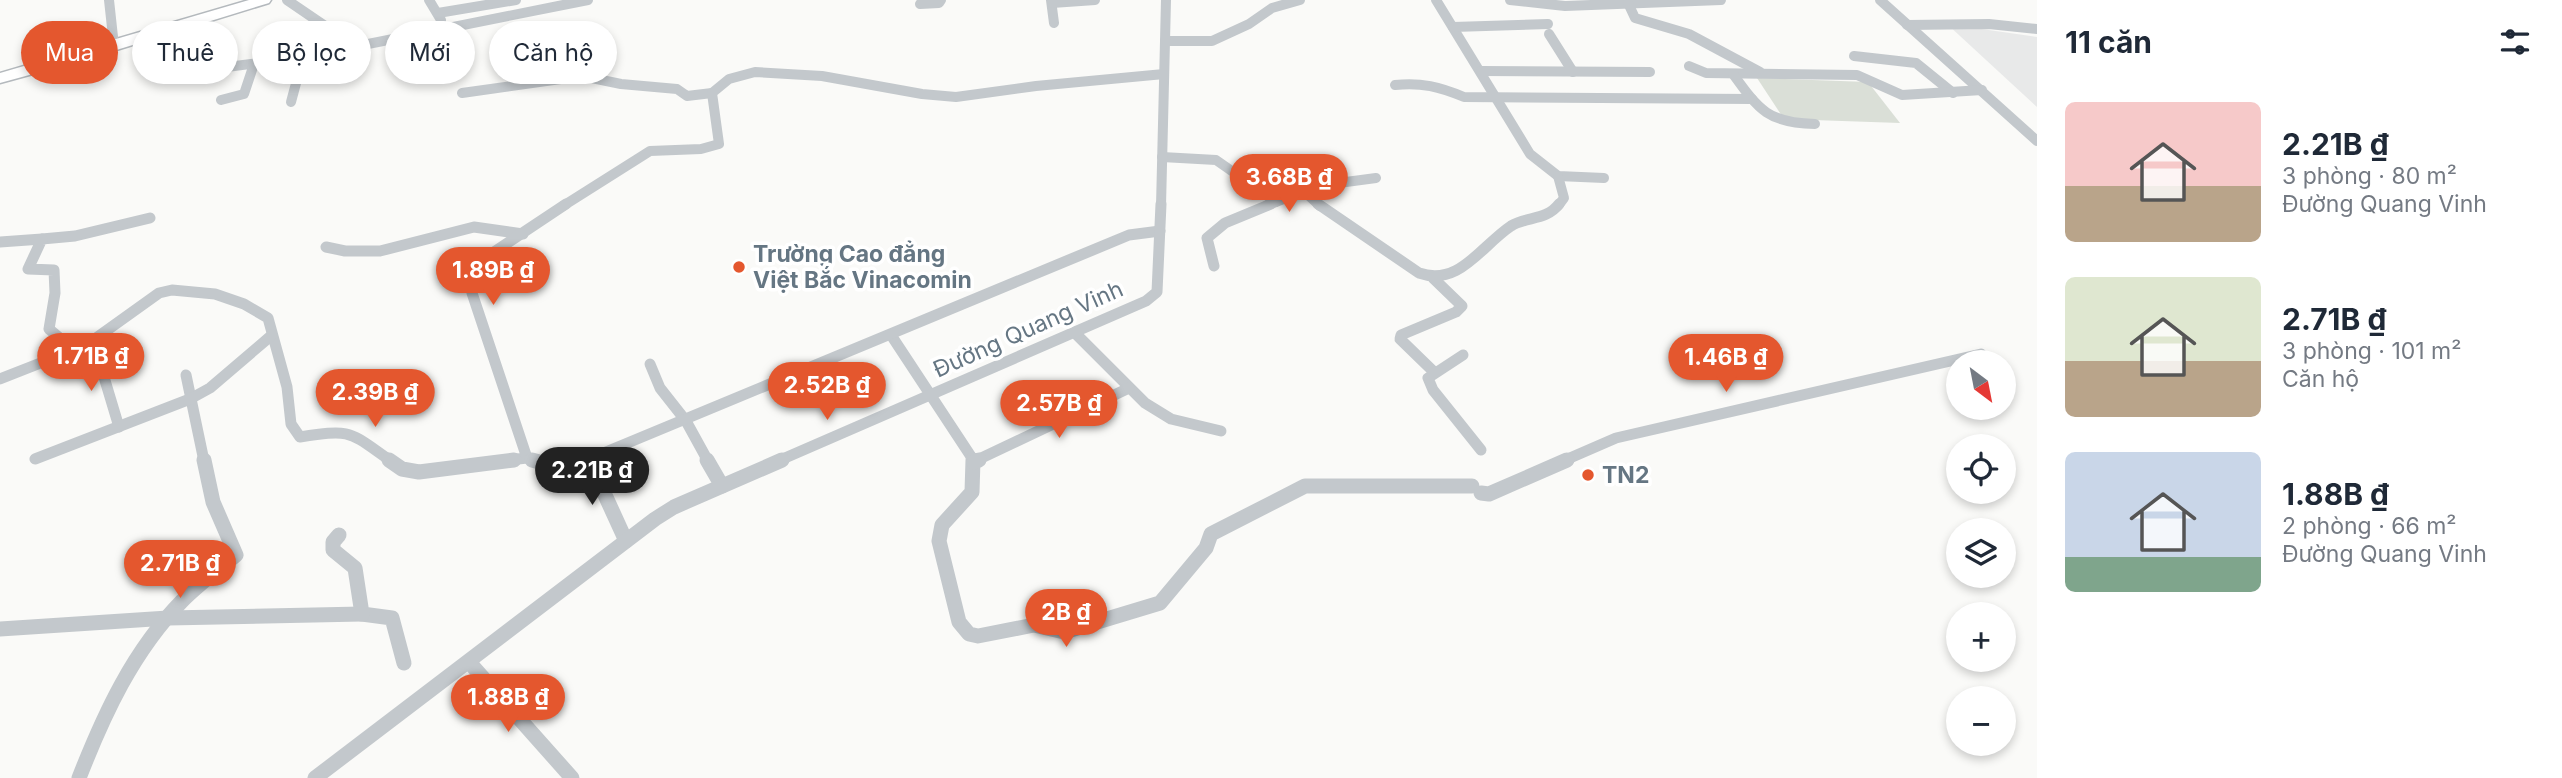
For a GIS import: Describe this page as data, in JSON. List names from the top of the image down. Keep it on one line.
{"streets":{"street":["Đường Quang Vinh"]},"places":["Trường Cao đẳng Việt Bắc Vinacomin","TN2"],"north":"bottom right","page":{"heading":"11 căn","chip":["Mua","Thuê","Bộ lọc","Mới","Căn hộ"],"list":[{"name":"2.21B ₫","note":"3 phòng · 80 m² · Đường Quang Vinh"},{"name":"2.71B ₫","note":"3 phòng · 101 m² · Căn hộ"},{"name":"1.88B ₫","note":"2 phòng · 66 m² · Đường Quang Vinh"}],"price":["3.68B ₫","1.89B ₫","1.71B ₫","1.46B ₫","2.52B ₫","2.39B ₫","2.57B ₫","2.21B ₫","2.71B ₫","2B ₫","1.88B ₫"],"map_buttons":["+","−"]}}
